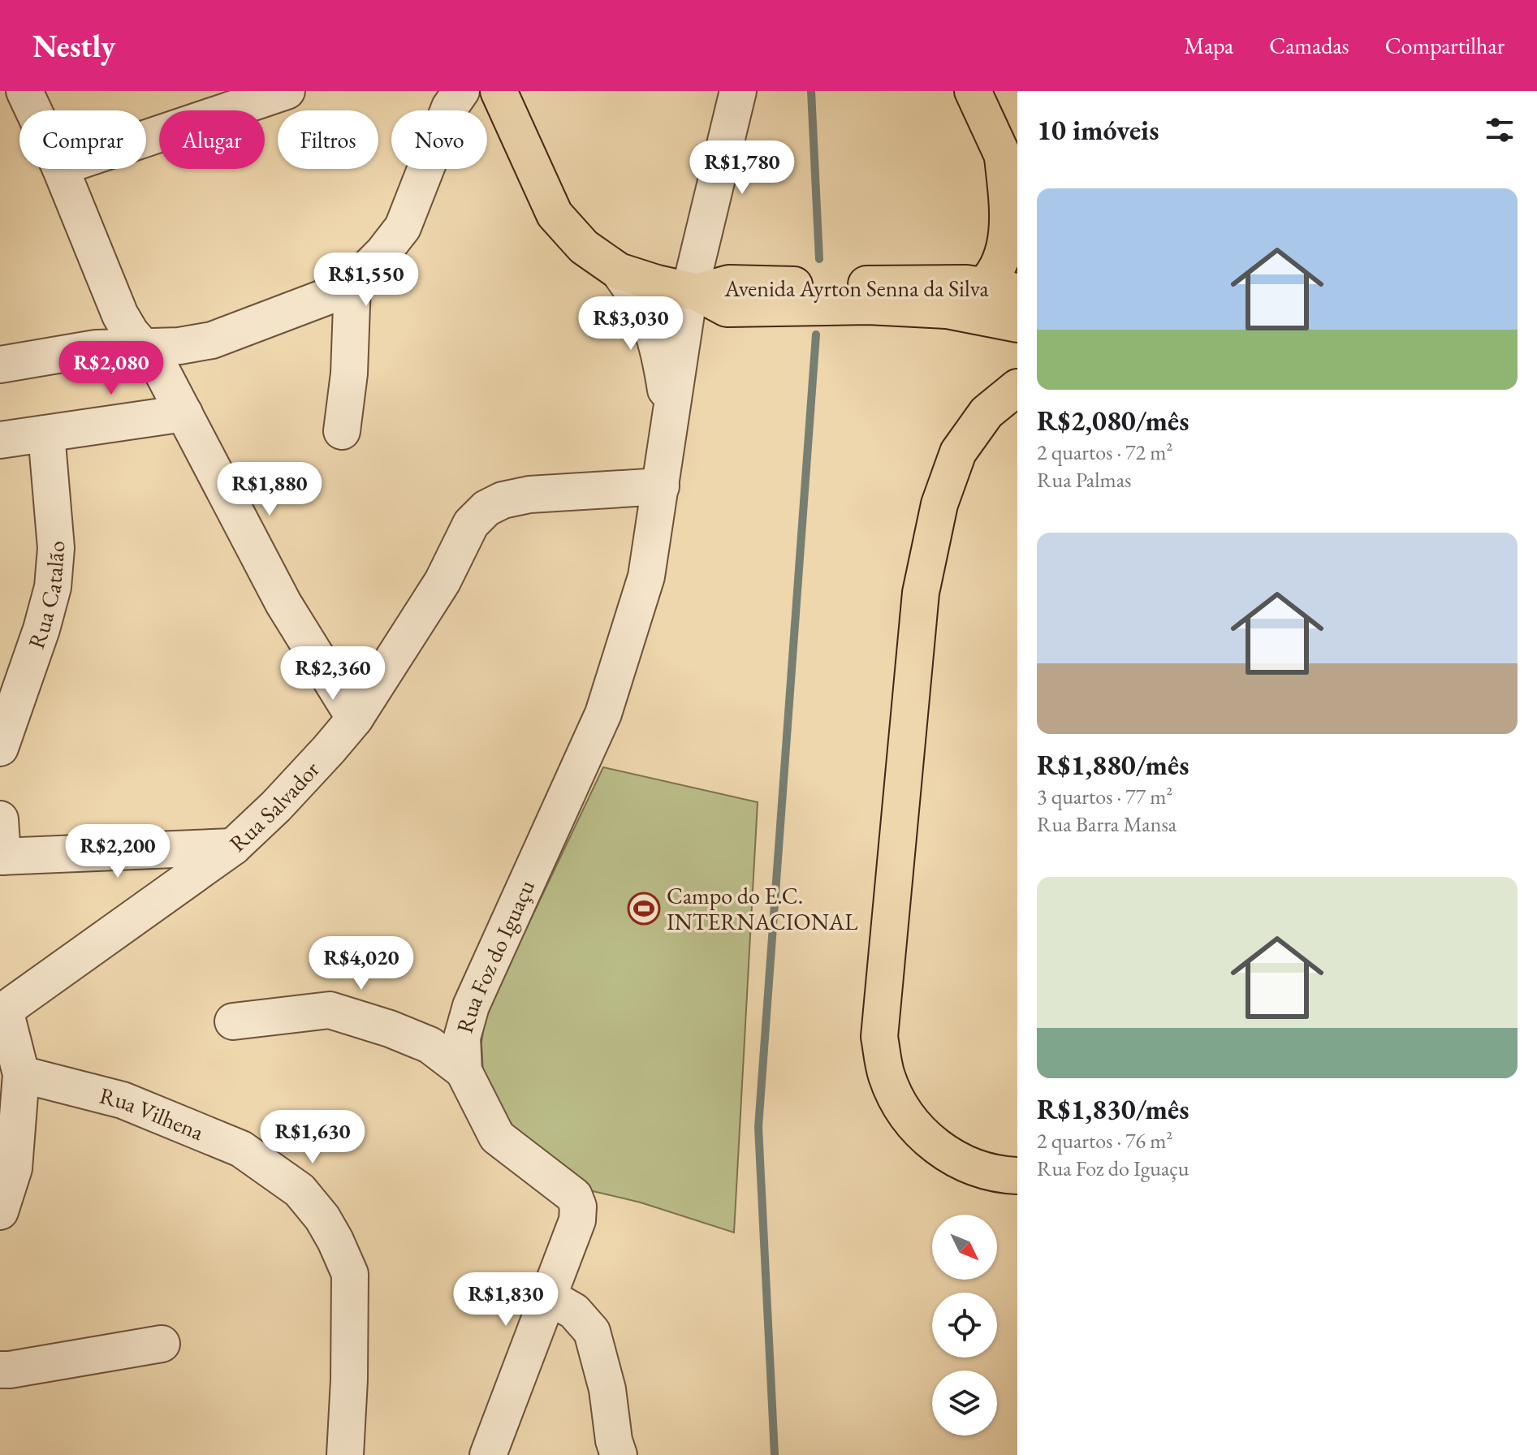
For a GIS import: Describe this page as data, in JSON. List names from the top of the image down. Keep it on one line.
{"streets":{"main road":["Avenida Ayrton Senna da Silva"],"street":["Rua Catalão","Rua Salvador","Rua Foz do Iguaçu","Rua Vilhena"]},"crossings":[["Avenida Ayrton Senna da Silva","Rua Foz do Iguaçu"],["Rua Salvador","Rua Foz do Iguaçu"],["Rua Salvador","Rua Vilhena"]],"places":{"sports":["Campo do E.C. INTERNACIONAL"]},"north":"bottom right","page":{"header":"Nestly","nav":["Mapa","Camadas","Compartilhar"],"heading":"10 imóveis","chip":["Comprar","Alugar","Filtros","Novo"],"price":["R$1,780","R$1,550","R$3,030","R$2,080","R$1,880","R$2,360","R$2,200","R$4,020","R$1,630","R$1,830"],"list":[{"name":"R$2,080/mês","note":"2 quartos · 72 m² · Rua Palmas"},{"name":"R$1,880/mês","note":"3 quartos · 77 m² · Rua Barra Mansa"},{"name":"R$1,830/mês","note":"2 quartos · 76 m² · Rua Foz do Iguaçu"}]}}
